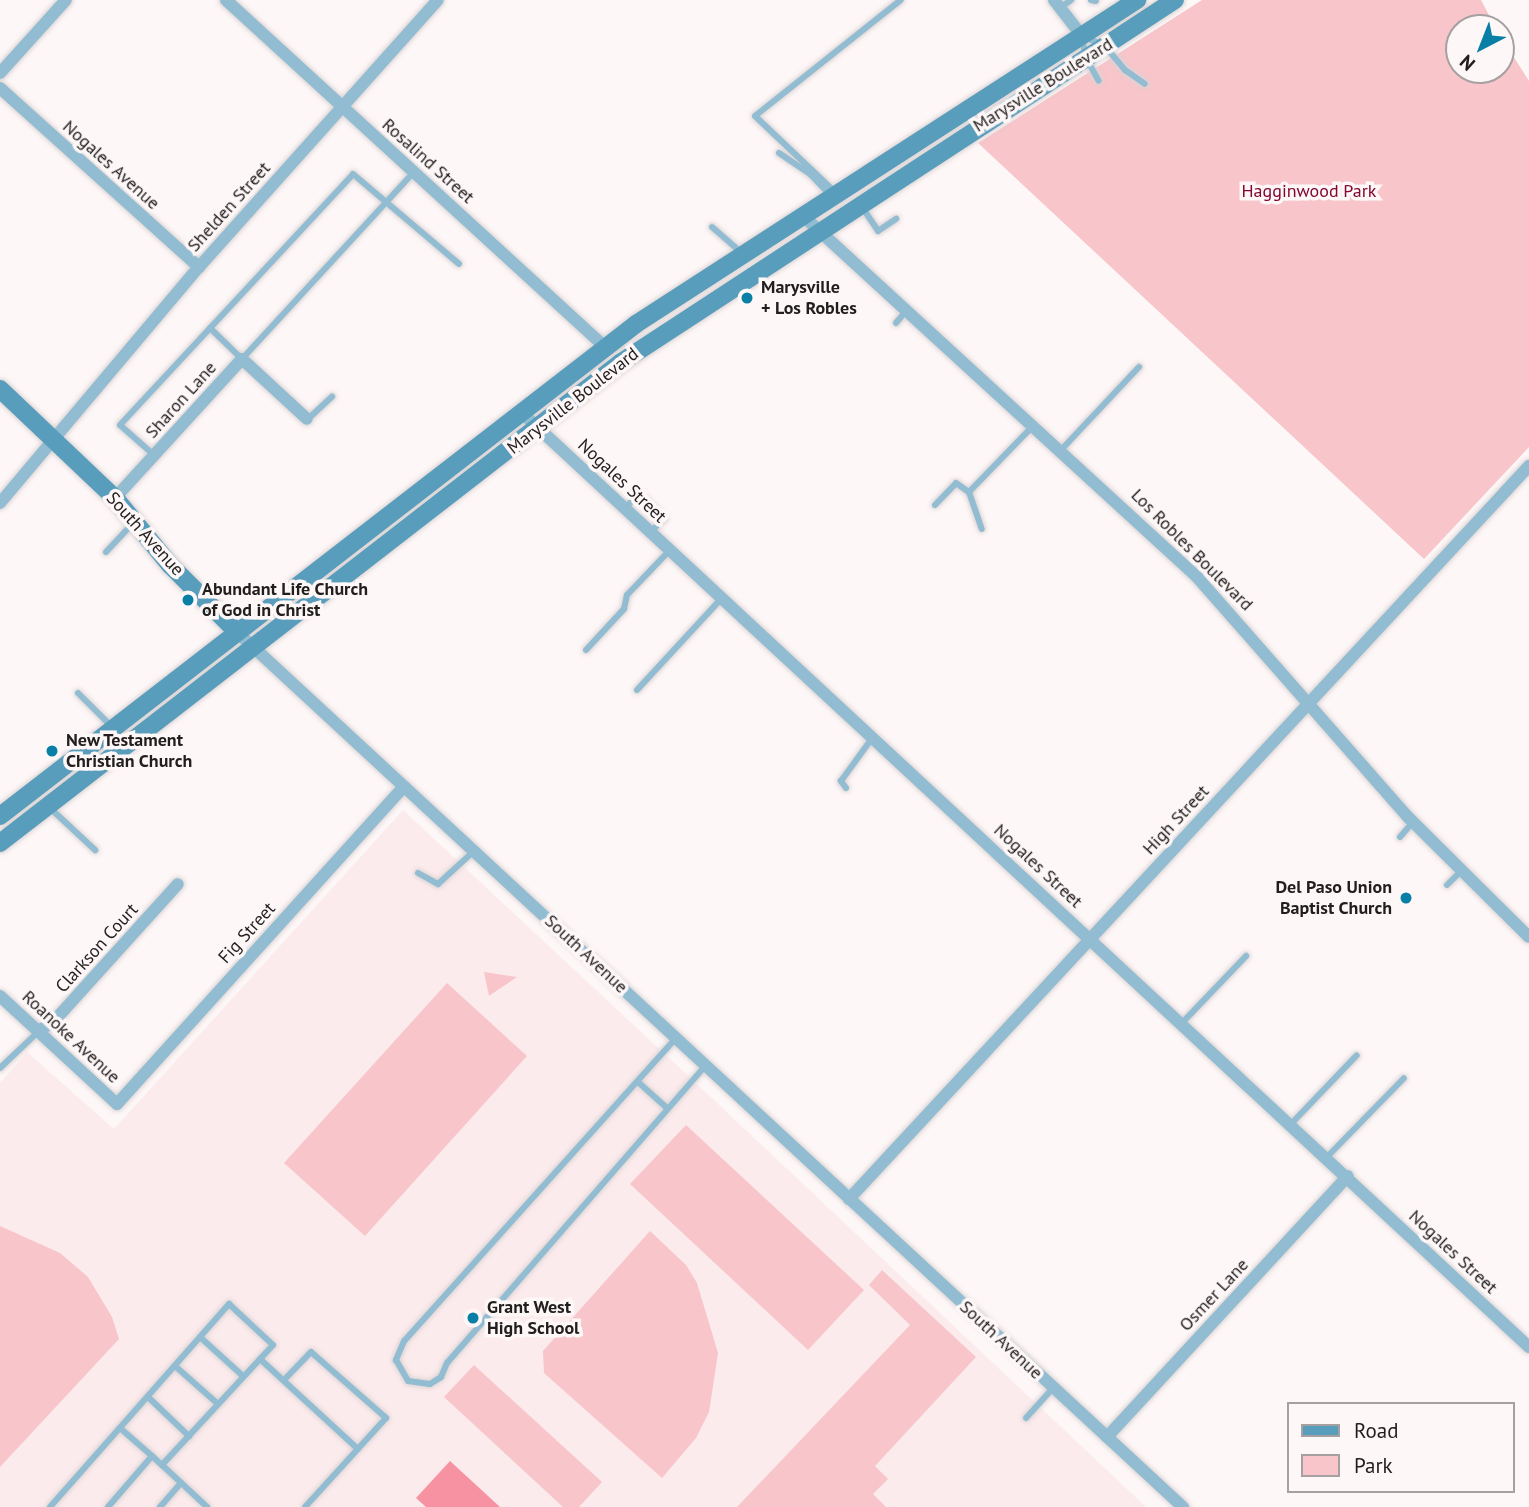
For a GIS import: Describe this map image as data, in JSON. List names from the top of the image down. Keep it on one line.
{"streets":{"main road":["Marysville Boulevard","South Avenue"],"street":["Rosalind Street","Nogales Avenue","Shelden Street","Sharon Lane","Nogales Street","Los Robles Boulevard","High Street","Fig Street","Clarkson Court","Roanoke Avenue","Osmer Lane"]},"crossings":[["Marysville Boulevard","Rosalind Street"],["Marysville Boulevard","Nogales Street"],["Marysville Boulevard","South Avenue"],["Marysville Boulevard","Los Robles Boulevard"],["Rosalind Street","Shelden Street"],["Nogales Avenue","Shelden Street"],["Shelden Street","South Avenue"],["Sharon Lane","South Avenue"],["Nogales Street","High Street"],["Nogales Street","Osmer Lane"],["South Avenue","High Street"],["South Avenue","Fig Street"],["South Avenue","Osmer Lane"],["Los Robles Boulevard","High Street"],["Fig Street","Roanoke Avenue"],["Clarkson Court","Roanoke Avenue"]],"parks":["Hagginwood Park"],"places":["Marysville + Los Robles","Abundant Life Church of God in Christ","New Testament Christian Church","Del Paso Union Baptist Church","Grant West High School"],"legend":["Road","Park"],"north":"bottom left"}
